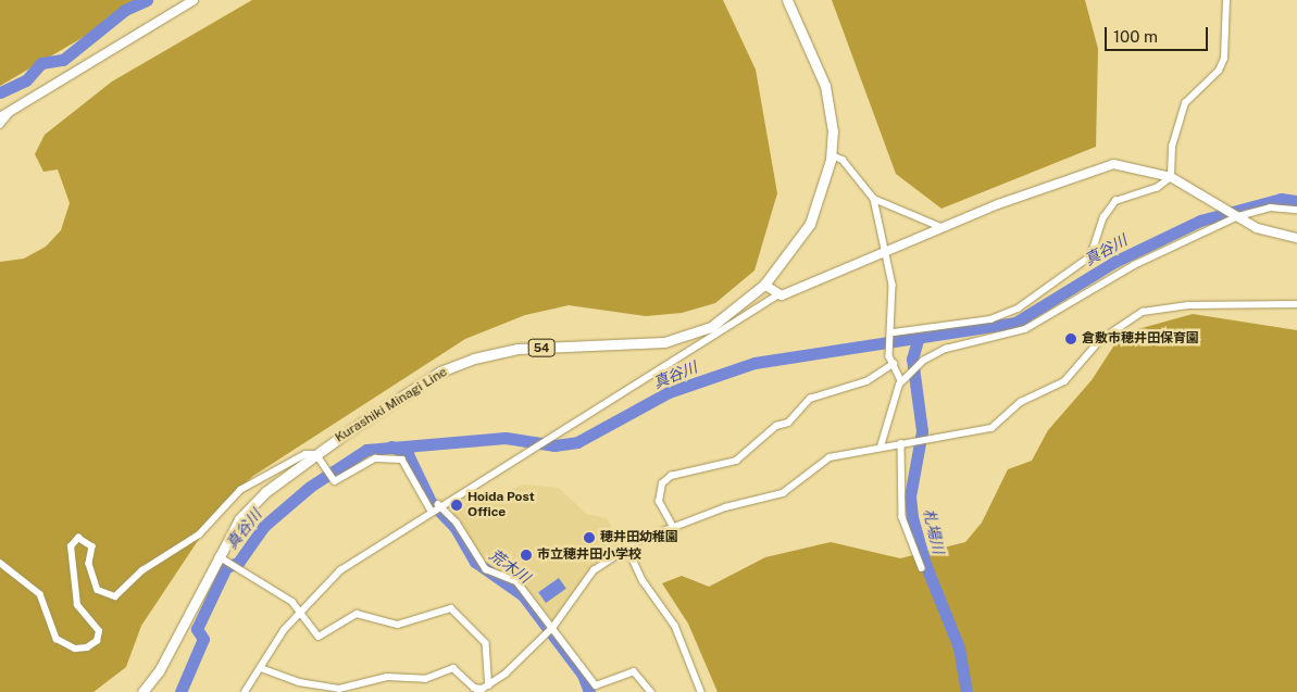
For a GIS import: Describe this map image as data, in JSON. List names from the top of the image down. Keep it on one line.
{"streets":{"main road":["54","Kurashiki Minagi Line"]},"water":["真谷川","札場川","荒木川"],"places":["倉敷市穂井田保育園","Hoida Post Office","穂井田幼稚園","市立穂井田小学校"],"scale_bar":"100 m"}
